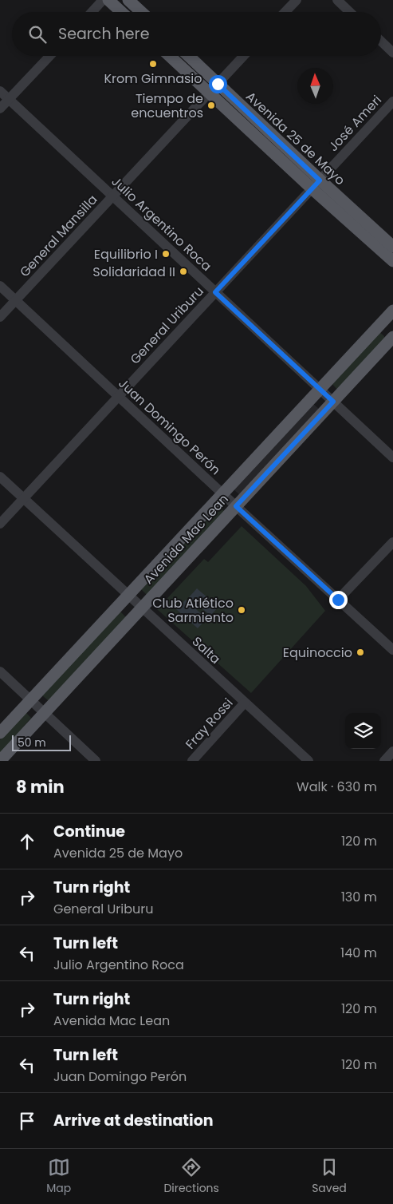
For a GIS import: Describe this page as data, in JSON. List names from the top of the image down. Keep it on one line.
{"streets":{"main road":["Avenida 25 de Mayo","Avenida Mac Lean"],"street":["José Ameri","Julio Argentino Roca","General Mansilla","General Uriburu","Juan Domingo Perón","Salta","Fray Rossi"]},"crossings":[["José Ameri","Avenida 25 de Mayo"],["José Ameri","General Uriburu"],["Avenida 25 de Mayo","General Mansilla"],["Avenida 25 de Mayo","General Uriburu"],["Julio Argentino Roca","General Mansilla"],["Julio Argentino Roca","General Uriburu"],["Julio Argentino Roca","Avenida Mac Lean"],["General Mansilla","Juan Domingo Perón"],["General Uriburu","Juan Domingo Perón"],["General Uriburu","Salta"],["Juan Domingo Perón","Avenida Mac Lean"],["Avenida Mac Lean","Salta"],["Salta","Fray Rossi"]],"places":["Krom Gimnasio","Tiempo de encuentros","Equilibrio I","Solidaridad II","Club Atlético Sarmiento","Equinoccio"],"scale_bar":"50 m","north":"top","page":{"search":"Search here","scale":"50 m","heading":["8 min","Walk · 630 m"],"list":[["Continue","Avenida 25 de Mayo","120 m"],["Turn right","General Uriburu","130 m"],["Turn left","Julio Argentino Roca","140 m"],["Turn right","Avenida Mac Lean","120 m"],["Turn left","Juan Domingo Perón","120 m"],"Arrive at destination"],"nav":["Map","Directions","Saved"]}}
